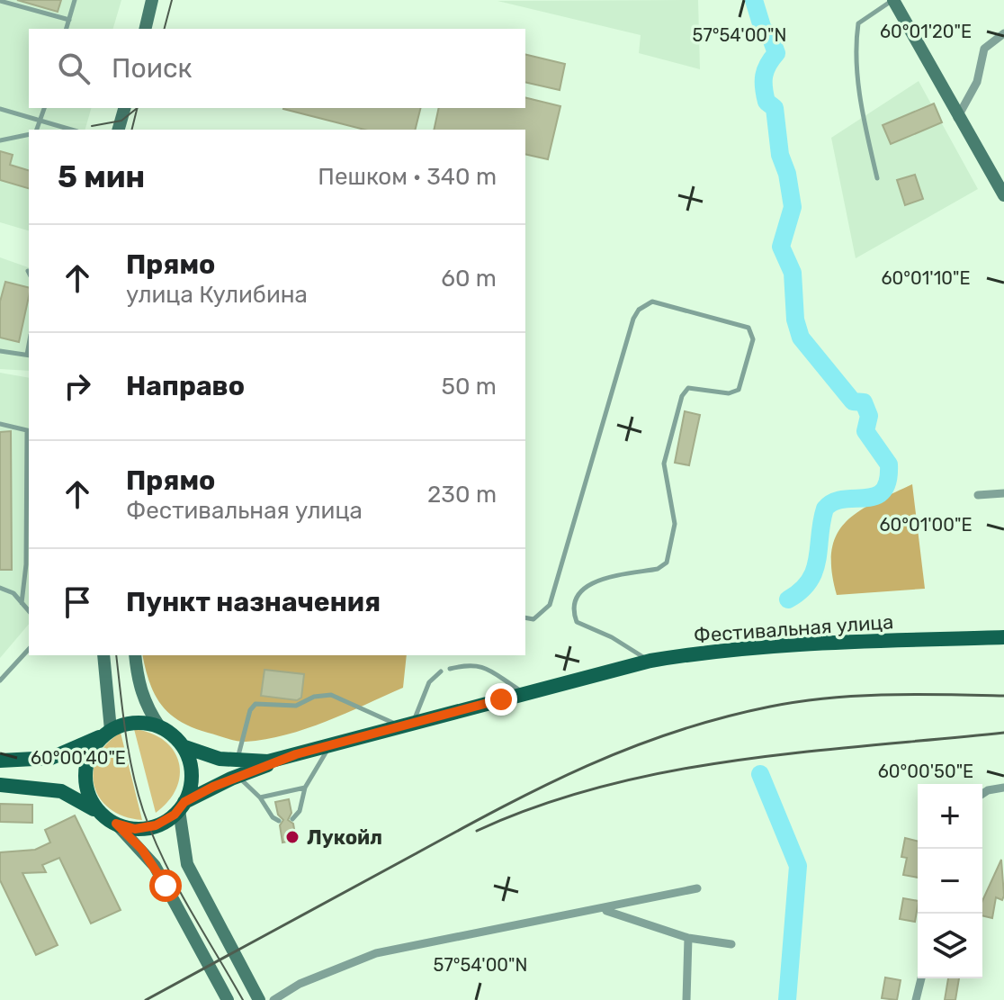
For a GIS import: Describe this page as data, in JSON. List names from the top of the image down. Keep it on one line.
{"streets":{"main road":["Фестивальная улица"]},"places":["Лукойл"],"page":{"search":"Поиск","heading":["5 мин","Пешком · 340 m"],"list":[["Прямо","улица Кулибина","60 m"],["Направо","50 m"],["Прямо","Фестивальная улица","230 m"],"Пункт назначения"],"map_buttons":["+","−"]},"coordinates":["60°01'20\"E","57°54'00\"N","60°01'10\"E","60°01'00\"E","60°00'40\"E","60°00'50\"E"]}
